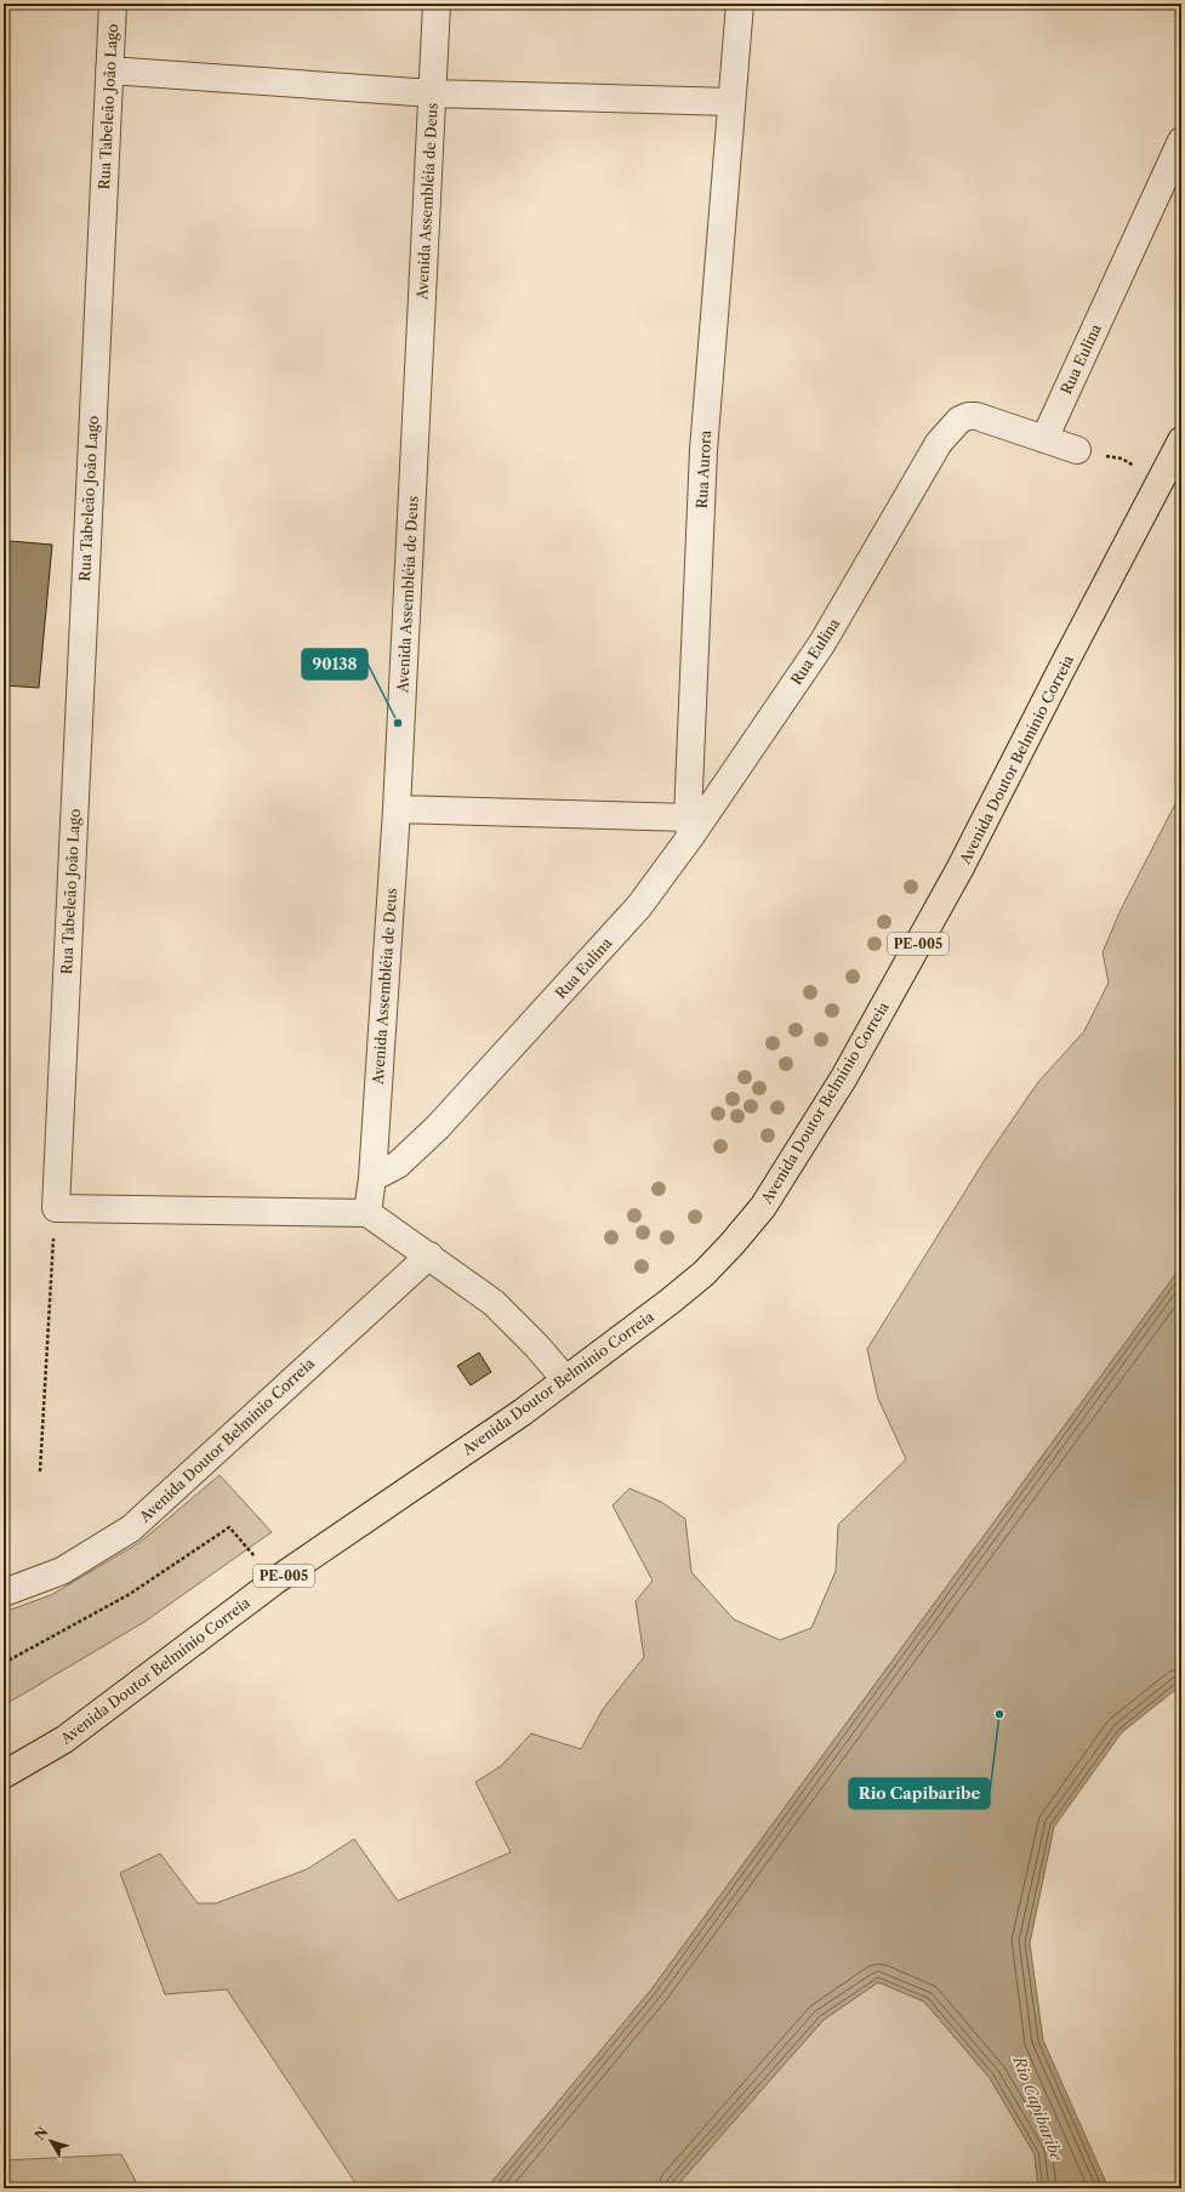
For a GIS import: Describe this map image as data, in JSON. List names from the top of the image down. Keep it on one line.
{"streets":{"main road":["Avenida Doutor Belmínio Correia","PE-005"],"street":["Rua Tabeleão João Lago","Avenida Assembléia de Deus","Rua Eulina","Rua Aurora","Avenida Doutor Belminio Correia"]},"crossings":[["Avenida Assembléia de Deus","Rua Eulina"],["Rua Eulina","Rua Aurora"]],"water":["Rio Capibaribe"],"places":["90138","Rio Capibaribe"],"north":"top left"}
